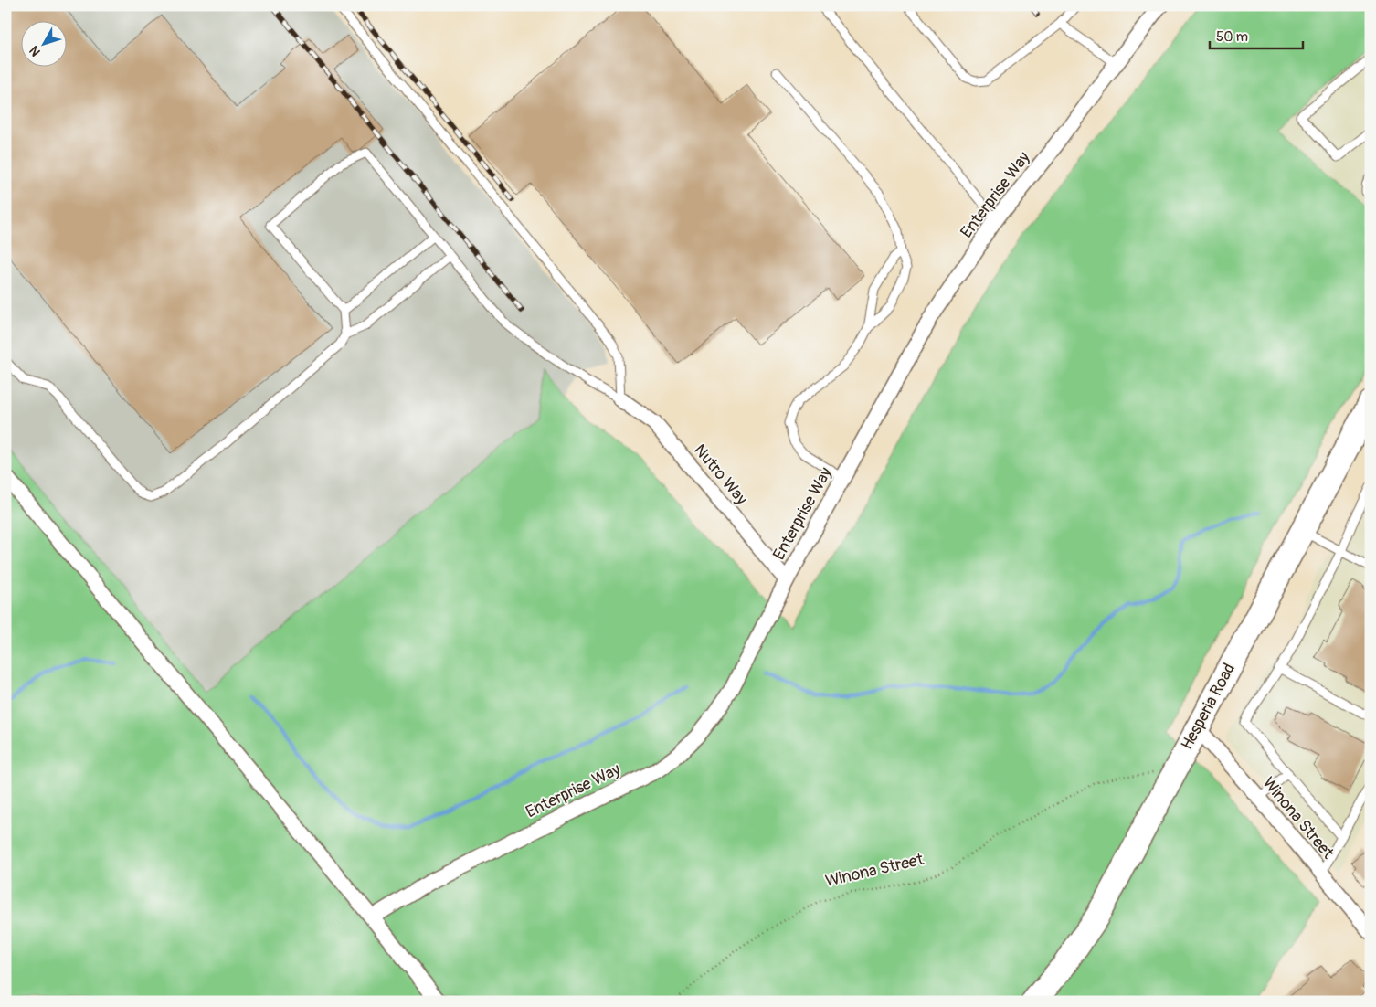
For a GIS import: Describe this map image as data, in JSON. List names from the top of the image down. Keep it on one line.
{"streets":{"main road":["Hesperia Road"],"street":["Enterprise Way","Nutro Way","Winona Street"]},"crossings":[["Enterprise Way","Nutro Way"],["Hesperia Road","Winona Street"]],"scale_bar":"50 m","north":"bottom left"}
